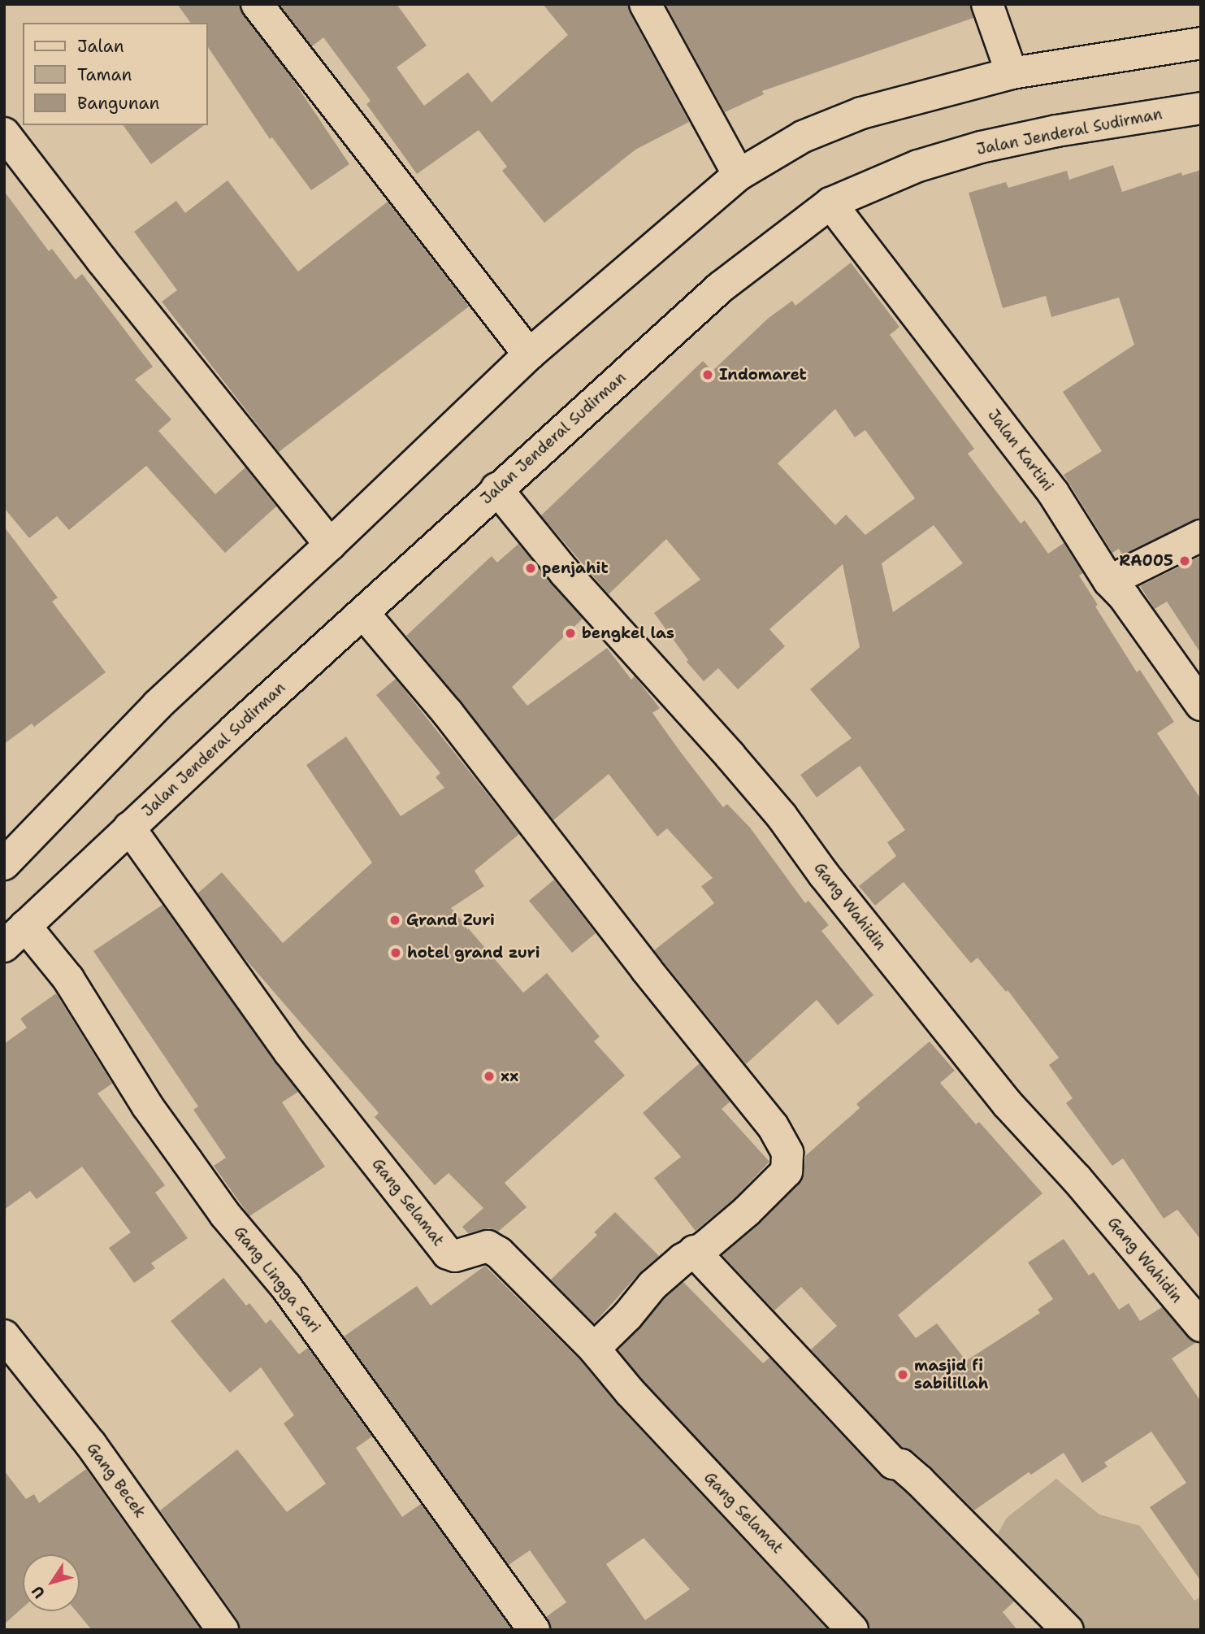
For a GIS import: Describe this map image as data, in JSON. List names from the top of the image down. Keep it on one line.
{"streets":{"street":["Jalan Jenderal Sudirman","Jalan Kartini","Gang Wahidin","Gang Selamat","Gang Lingga Sari","Gang Becek"]},"crossings":[["Jalan Jenderal Sudirman","Jalan Kartini"],["Jalan Jenderal Sudirman","Gang Wahidin"],["Jalan Jenderal Sudirman","Gang Selamat"],["Jalan Jenderal Sudirman","Gang Lingga Sari"]],"places":["Indomaret","RA005","penjahit","bengkel las","Grand Zuri","hotel grand zuri","xx","masjid fi sabilillah"],"legend":["Jalan","Taman","Bangunan"],"north":"bottom left"}
